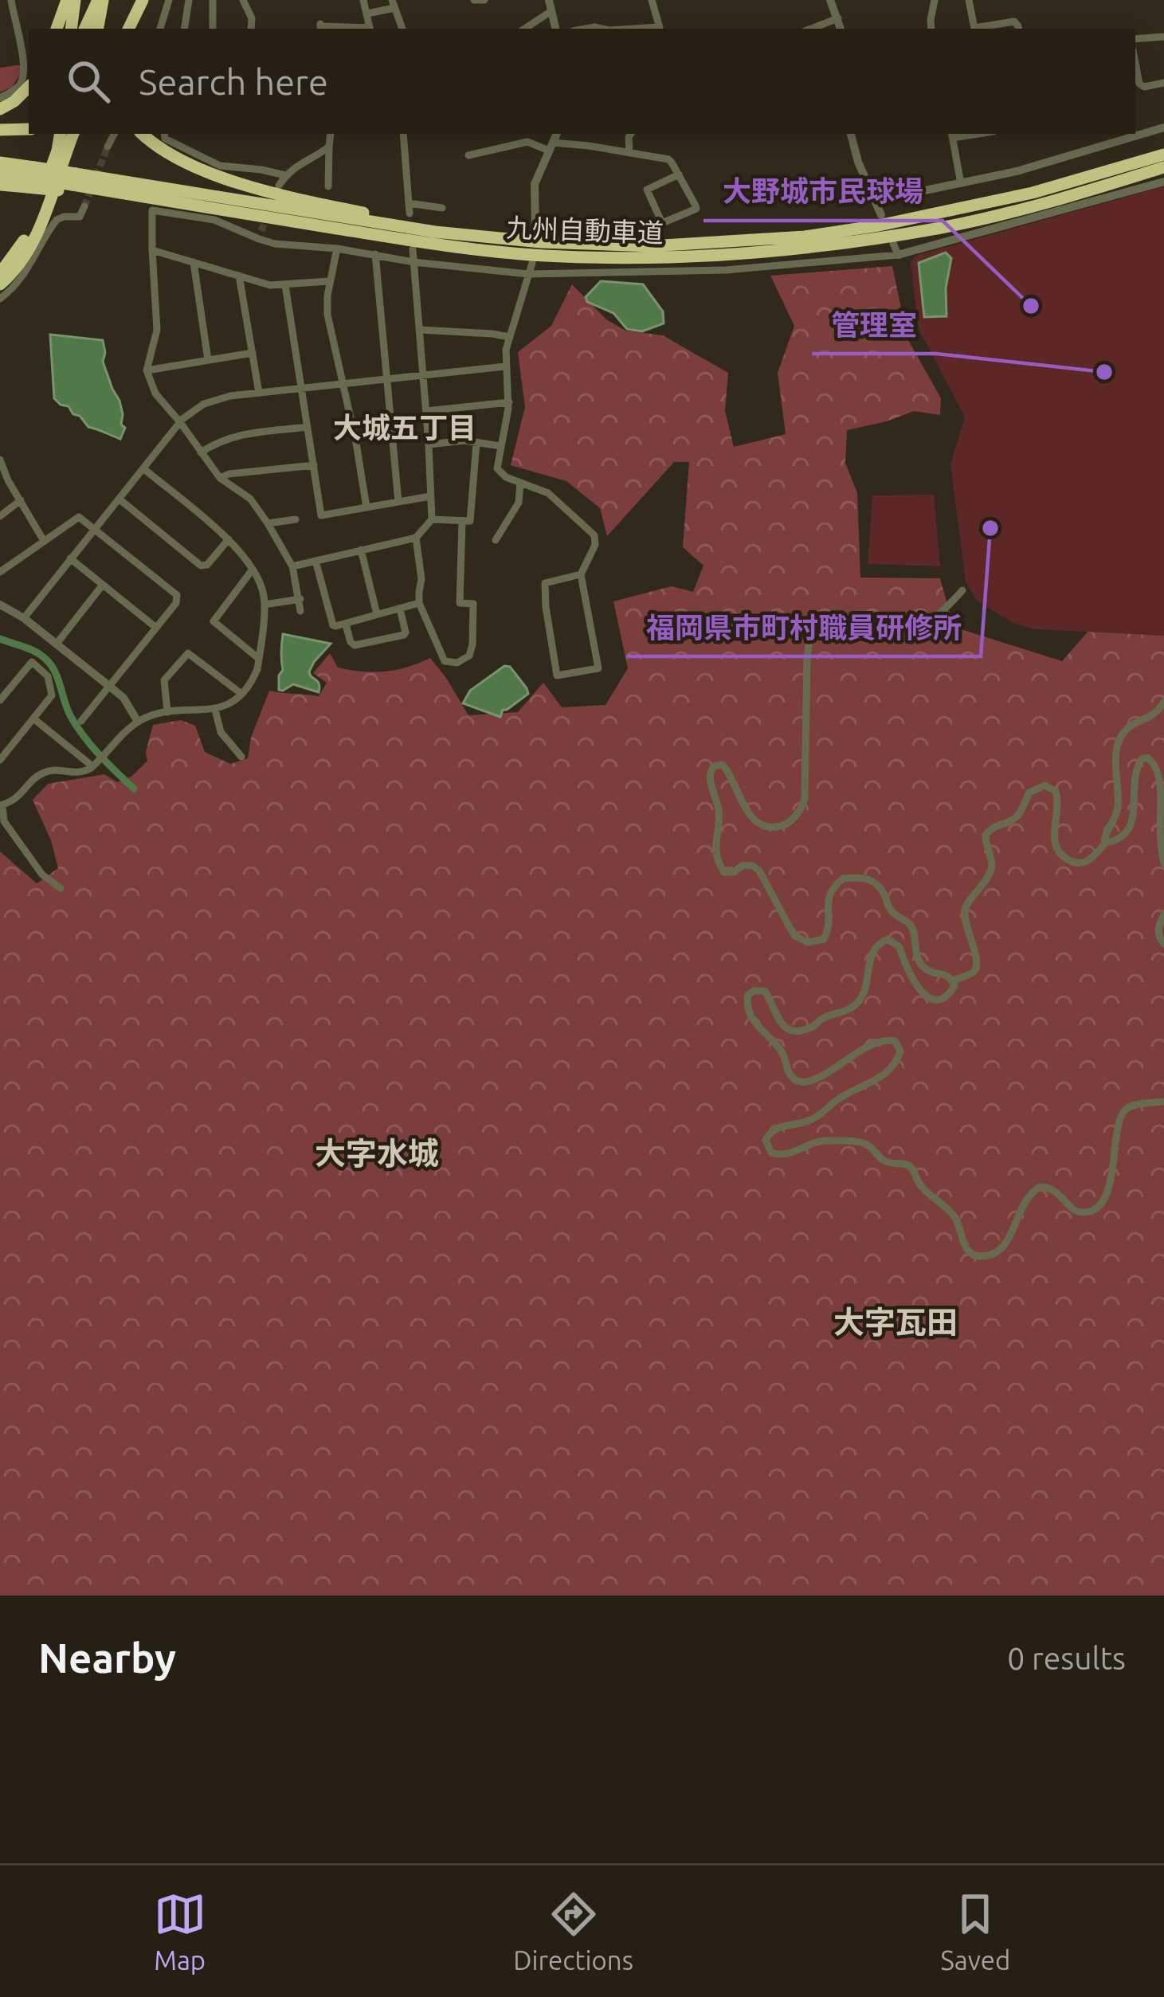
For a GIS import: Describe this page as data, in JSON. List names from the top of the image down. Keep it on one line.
{"streets":{"highway":["九州自動車道"]},"districts":["大城五丁目","大字水城","大字瓦田"],"places":["大野城市民球場","管理室","福岡県市町村職員研修所"],"page":{"search":"Search here","heading":["Nearby","0 results"],"nav":["Map","Directions","Saved"]}}
